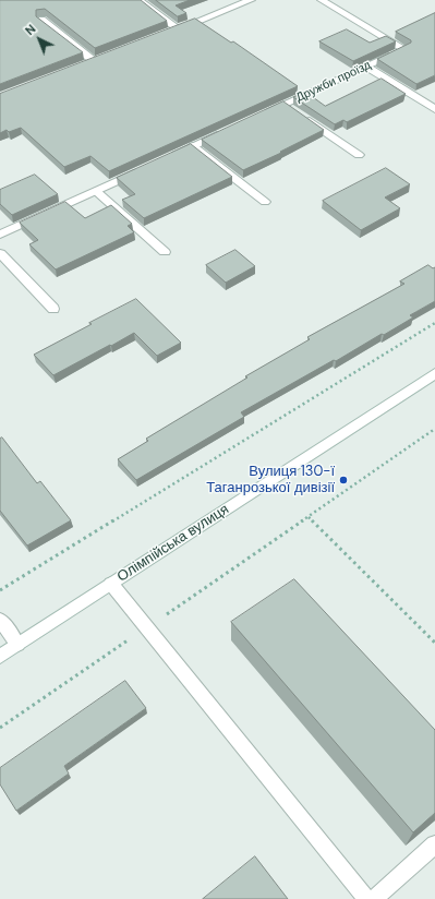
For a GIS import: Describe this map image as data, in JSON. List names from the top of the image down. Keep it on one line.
{"streets":{"street":["Дружби проїзд","Олімпійська вулиця"]},"places":["Вулиця 130-ї Таганрозької дивізії"],"north":"top left"}
